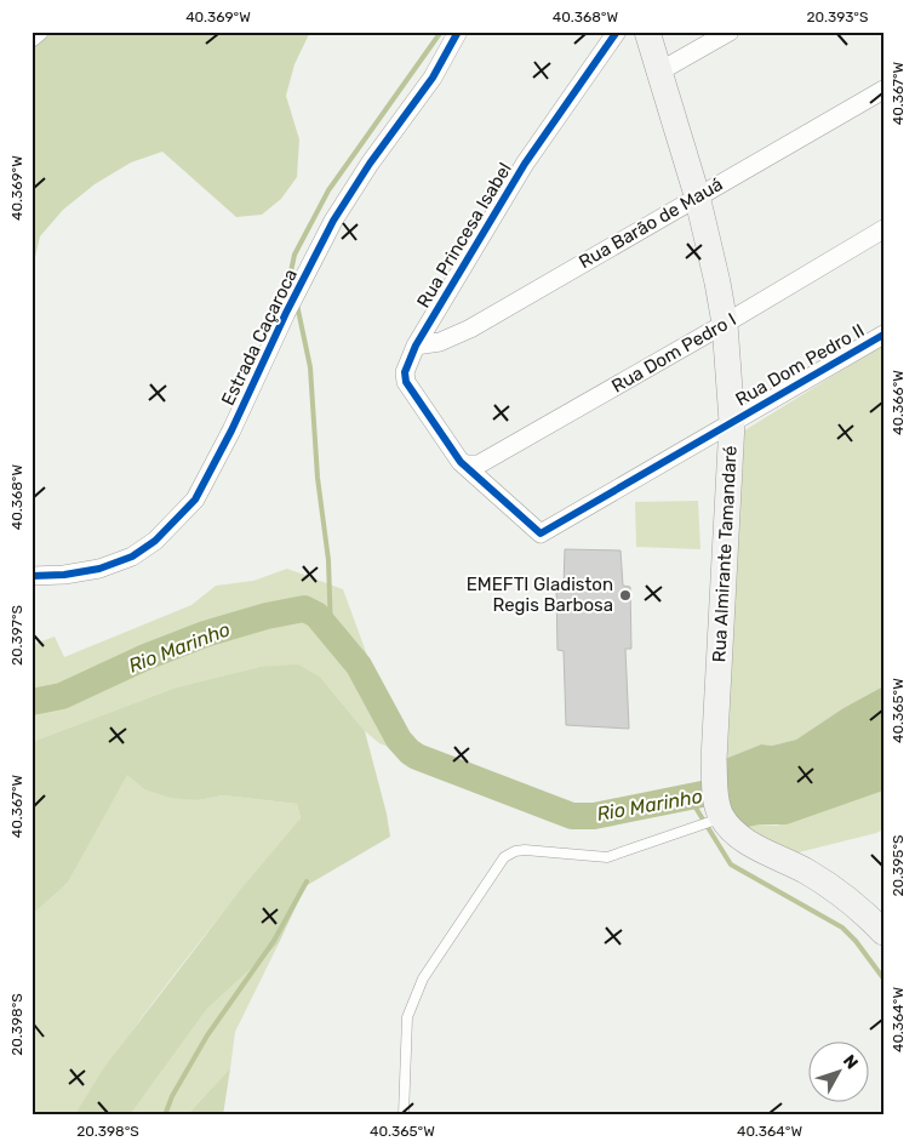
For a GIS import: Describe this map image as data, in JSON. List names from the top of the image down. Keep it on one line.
{"streets":{"main road":["Rua Almirante Tamandaré"],"street":["Rua Barão de Mauá","Rua Princesa Isabel","Estrada Caçaroca","Rua Dom Pedro I","Rua Dom Pedro II"]},"crossings":[["Rua Barão de Mauá","Rua Princesa Isabel"],["Rua Barão de Mauá","Rua Almirante Tamandaré"],["Rua Princesa Isabel","Rua Dom Pedro I"],["Rua Princesa Isabel","Rua Dom Pedro II"],["Rua Dom Pedro I","Rua Dom Pedro II"],["Rua Dom Pedro I","Rua Almirante Tamandaré"],["Rua Dom Pedro II","Rua Almirante Tamandaré"]],"water":["Rio Marinho"],"places":["EMEFTI Gladiston Regis Barbosa"],"north":"top right","coordinates":["40.369°W","40.368°W","20.393°S","40.367°W","40.366°W","20.397°S","40.365°W","20.395°S","40.364°W","20.398°S"]}
